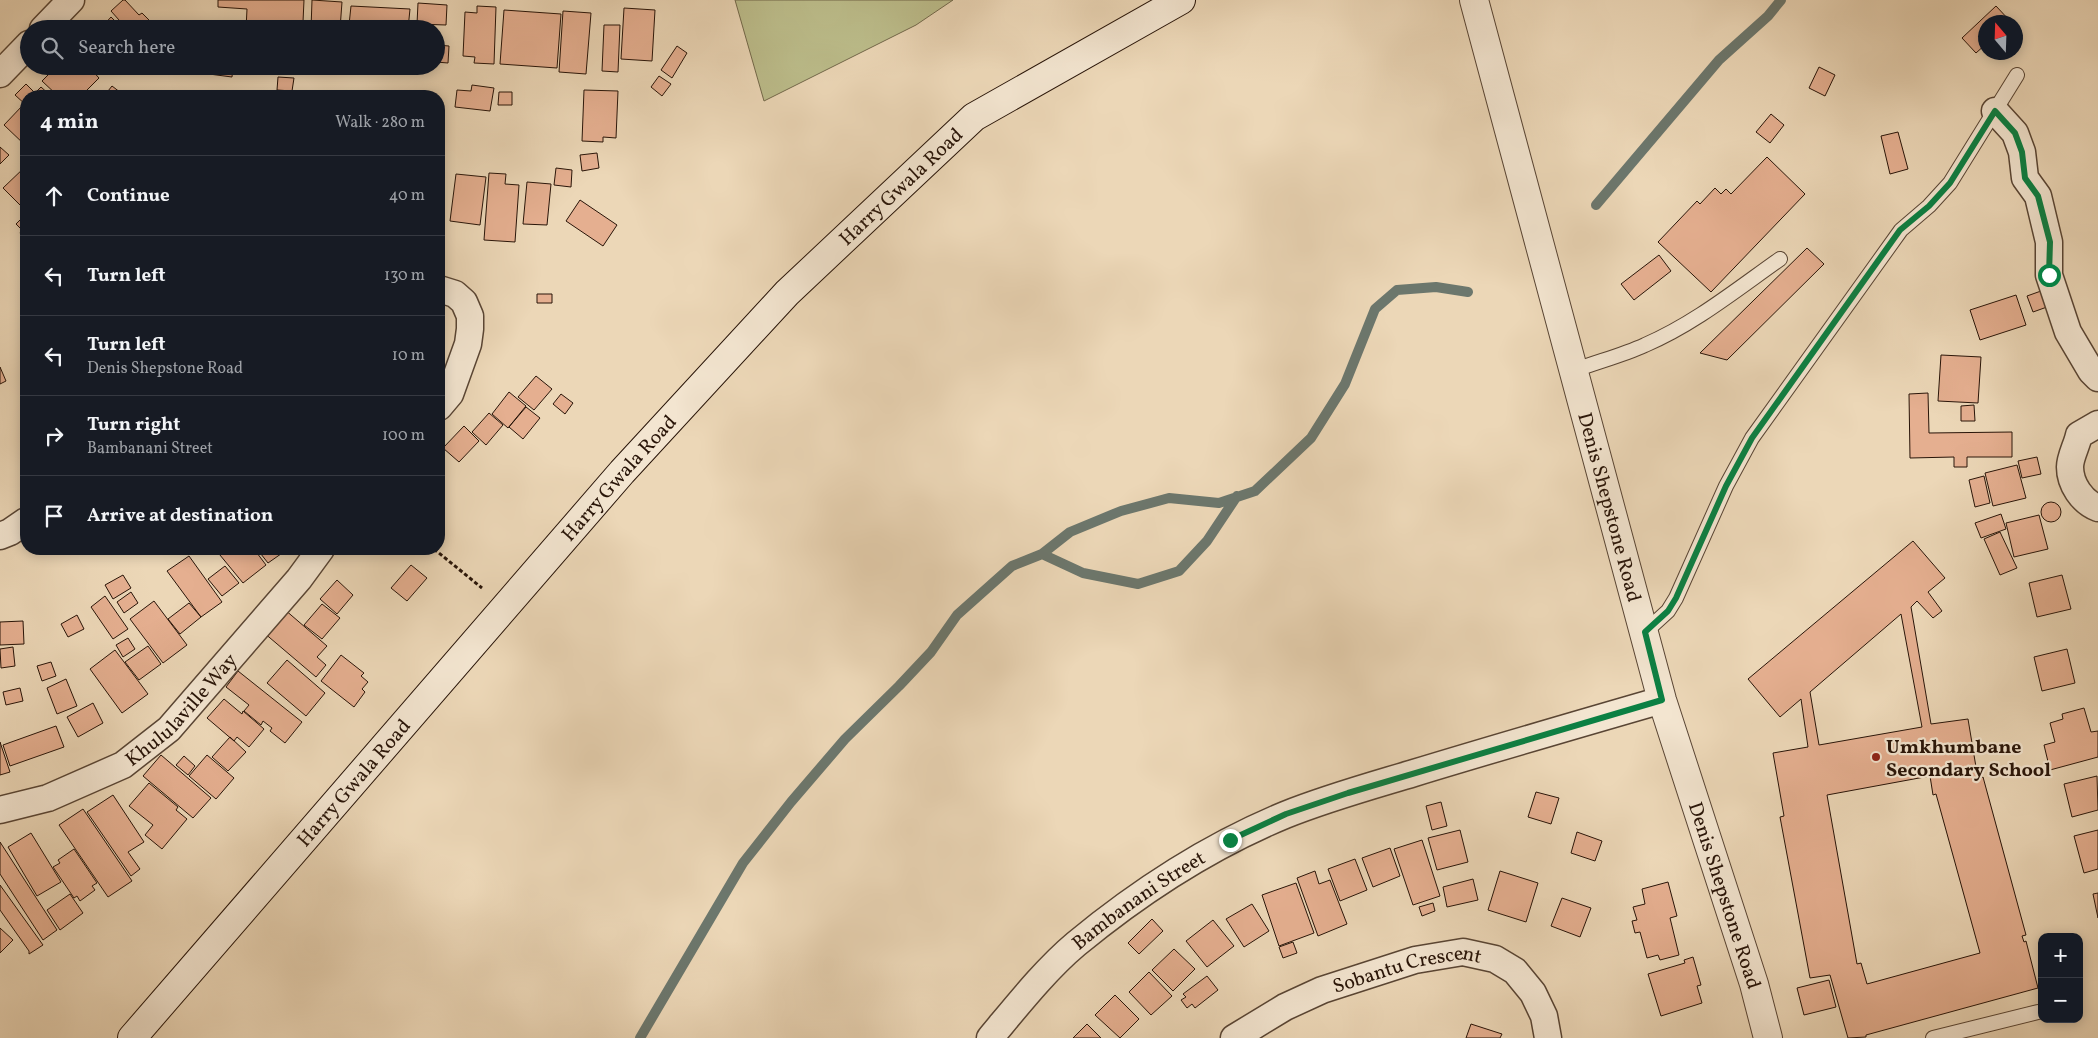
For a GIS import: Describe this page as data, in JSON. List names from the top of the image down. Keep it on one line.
{"streets":{"main road":["Harry Gwala Road","Denis Shepstone Road"],"street":["Khululaville Way","Bambanani Street","Sobantu Crescent"]},"crossings":[["Denis Shepstone Road","Bambanani Street"]],"places":["Umkhumbane Secondary School"],"north":"top","page":{"search":"Search here","heading":["4 min","Walk · 280 m"],"list":[["Continue","40 m"],["Turn left","130 m"],["Turn left","Denis Shepstone Road","10 m"],["Turn right","Bambanani Street","100 m"],"Arrive at destination"],"map_buttons":["+","−"]}}
